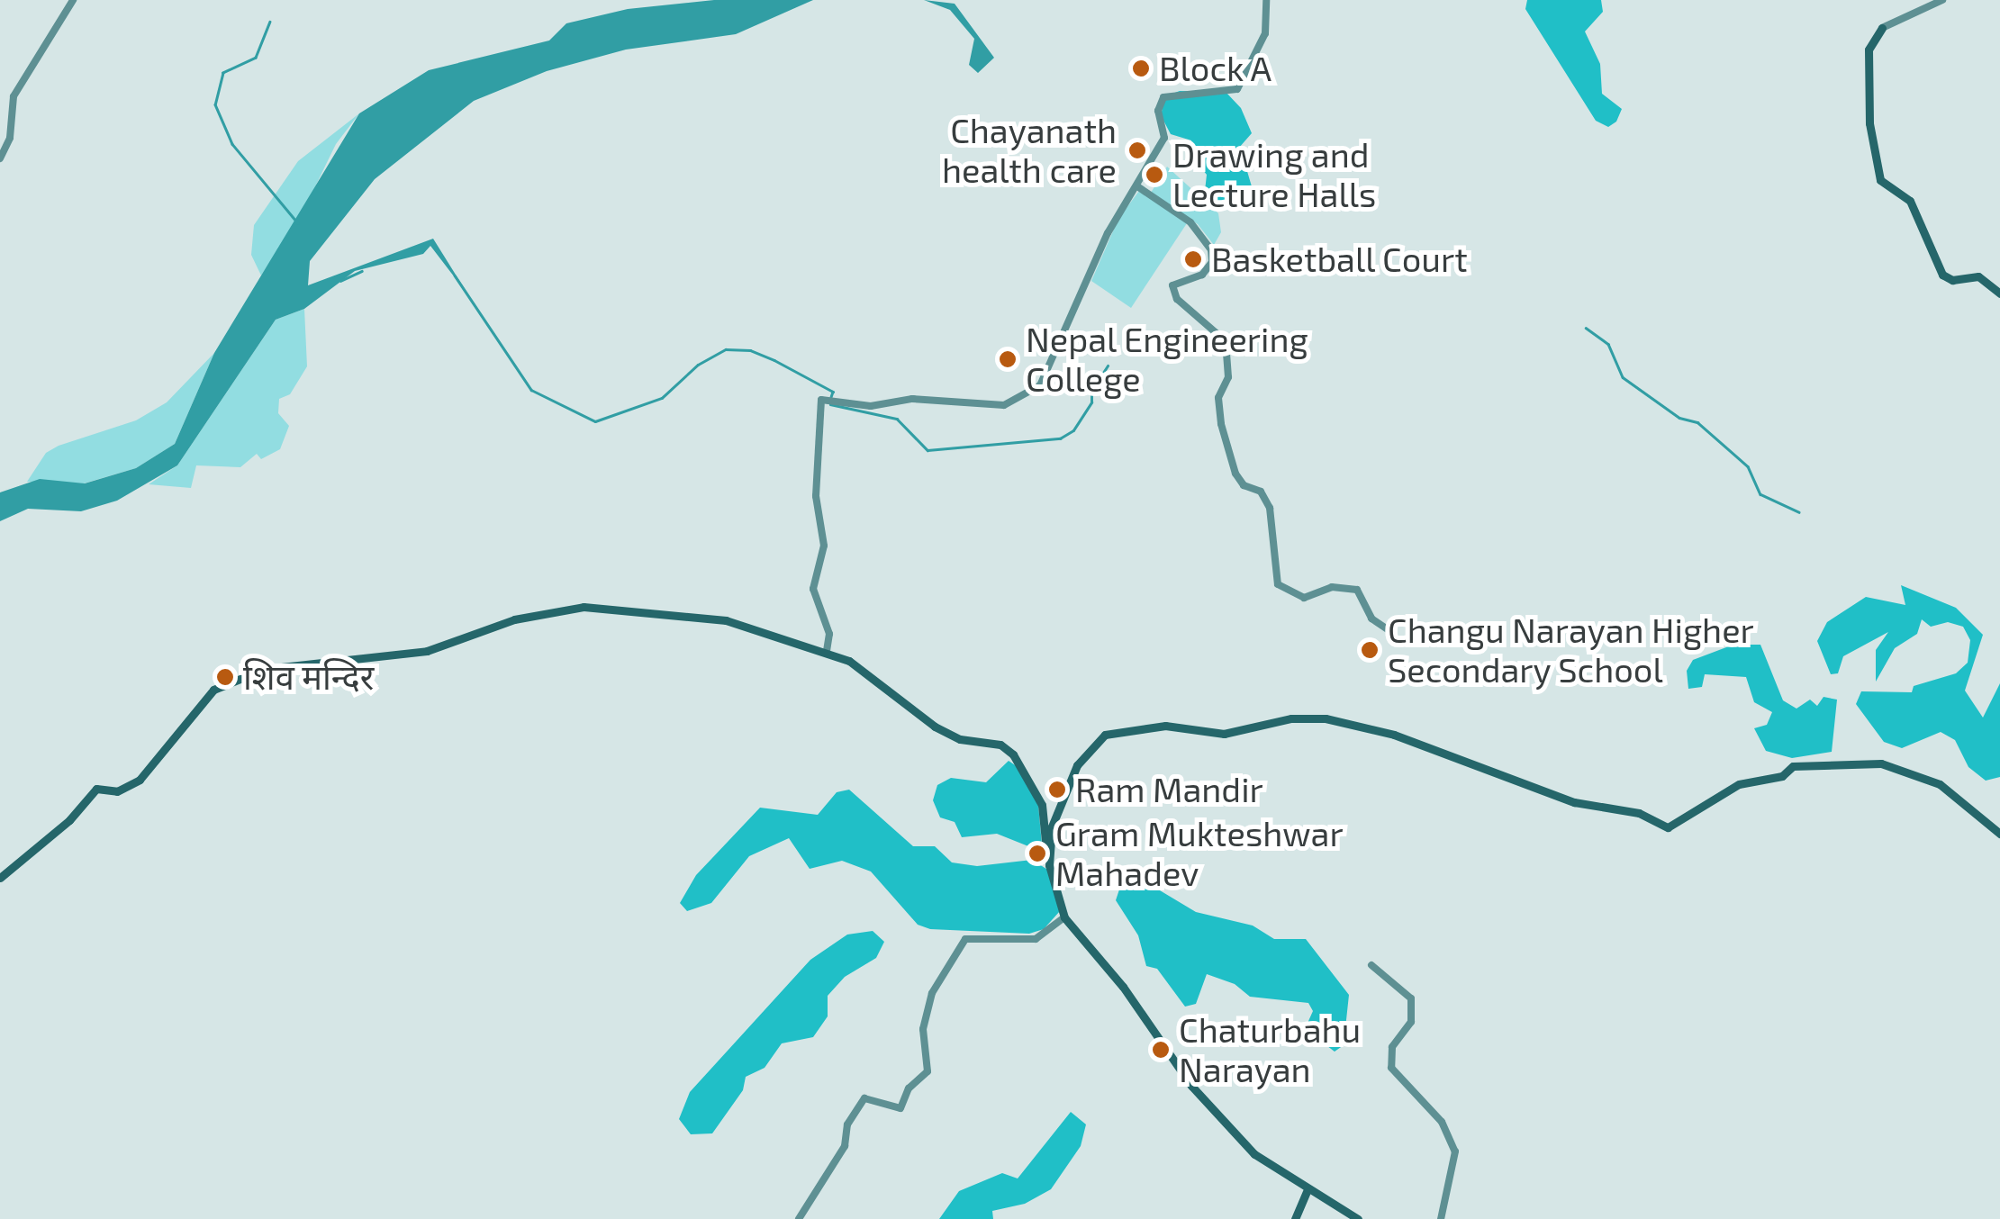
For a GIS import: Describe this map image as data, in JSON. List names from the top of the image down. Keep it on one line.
{"places":["Block A","Chayanath health care","Drawing and Lecture Halls","Basketball Court","Nepal Engineering College","Changu Narayan Higher Secondary School","शिव मन्दिर","Ram Mandir","Gram Mukteshwar Mahadev","Chaturbahu Narayan"]}
